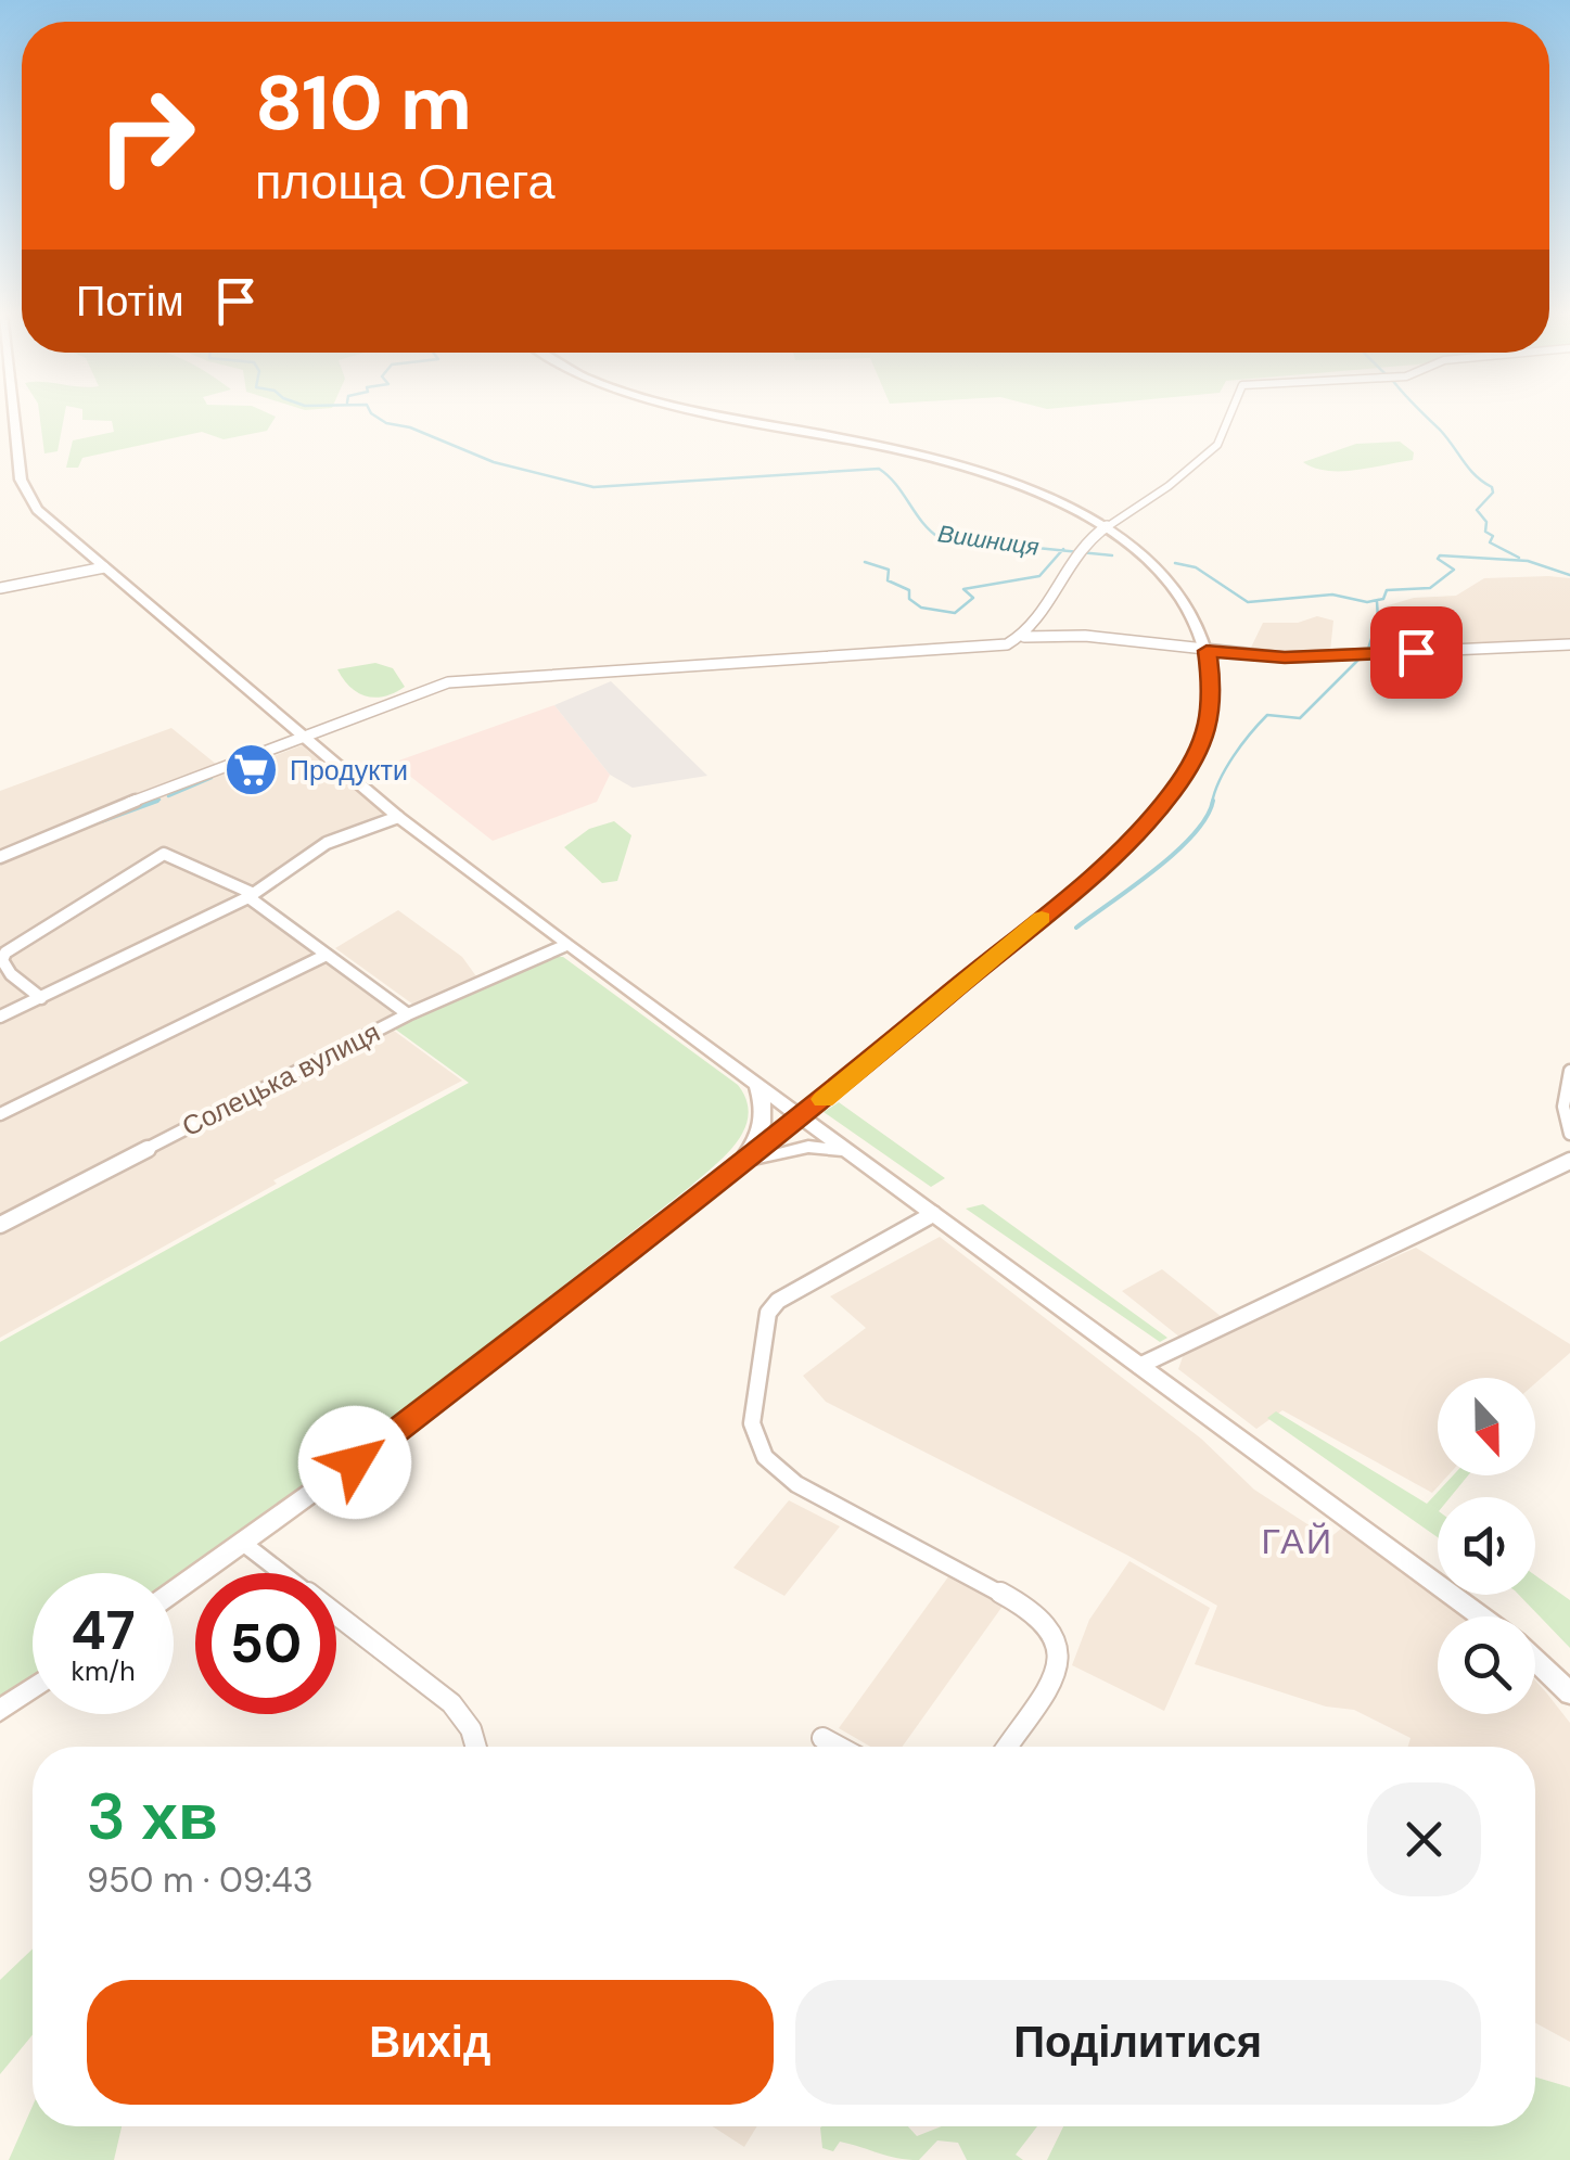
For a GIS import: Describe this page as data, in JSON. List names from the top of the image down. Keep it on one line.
{"streets":{"street":["Солецька вулиця"]},"districts":["ГАЙ"],"water":["Вишниця"],"places":{"supermarket":["Продукти"]},"north":"bottom","page":{"turn":["810 m","площа Олега"],"then":"Потім","speed":"47 km/h","limit":"50","heading":["3 хв","950 m · 09:43"],"buttons":["Вихід","Поділитися"]}}
